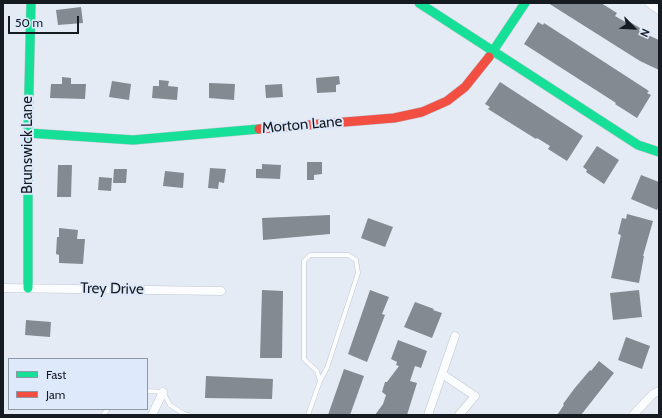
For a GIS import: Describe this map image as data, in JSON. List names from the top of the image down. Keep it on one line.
{"streets":{"street":["Morton Lane","Brunswick Lane","Trey Drive"]},"crossings":[["Morton Lane","Brunswick Lane"],["Brunswick Lane","Trey Drive"]],"legend":["Fast","Jam"],"scale_bar":"50 m","north":"bottom right"}
